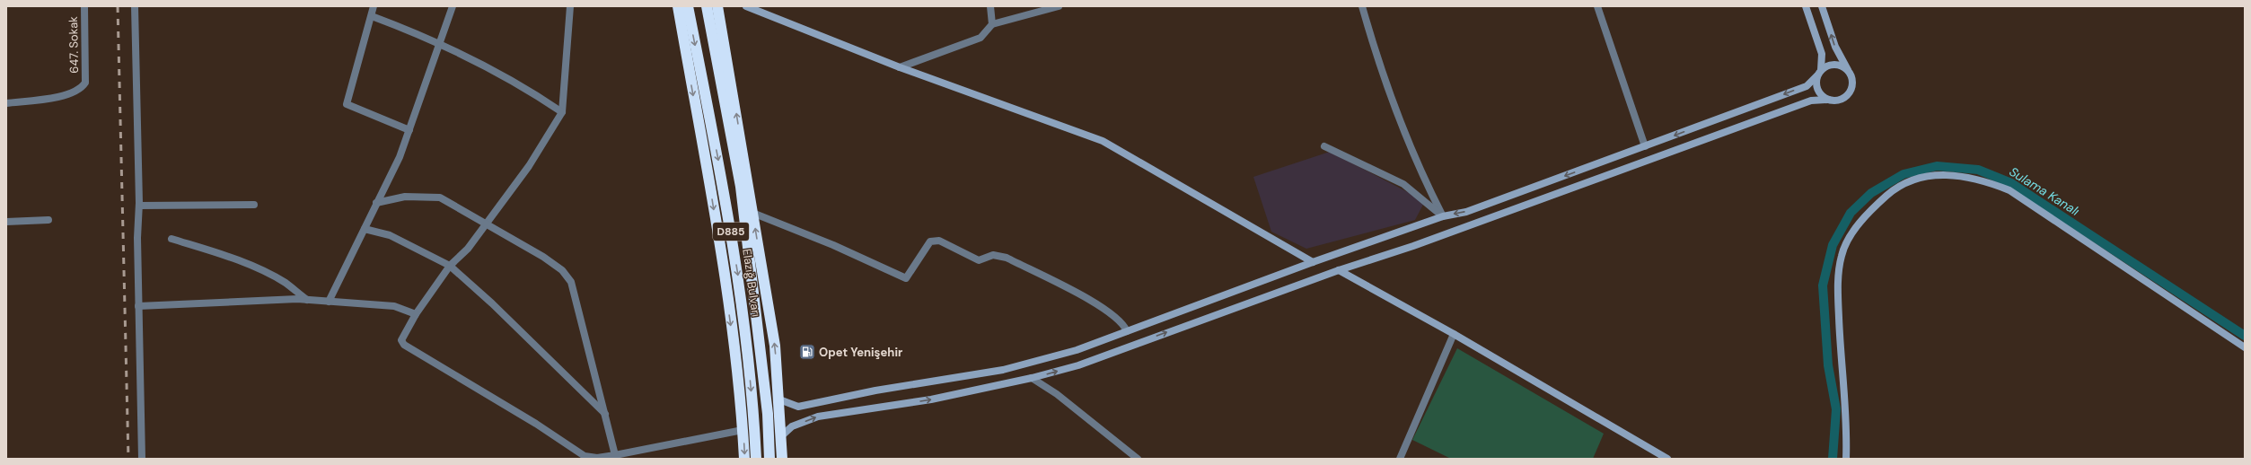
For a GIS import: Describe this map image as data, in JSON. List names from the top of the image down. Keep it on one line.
{"streets":{"highway":["D885","Elazığ Bulvarı"],"street":["647. Sokak"]},"water":["Sulama Kanalı"],"places":{"fuel station":["Opet Yenişehir"]}}
